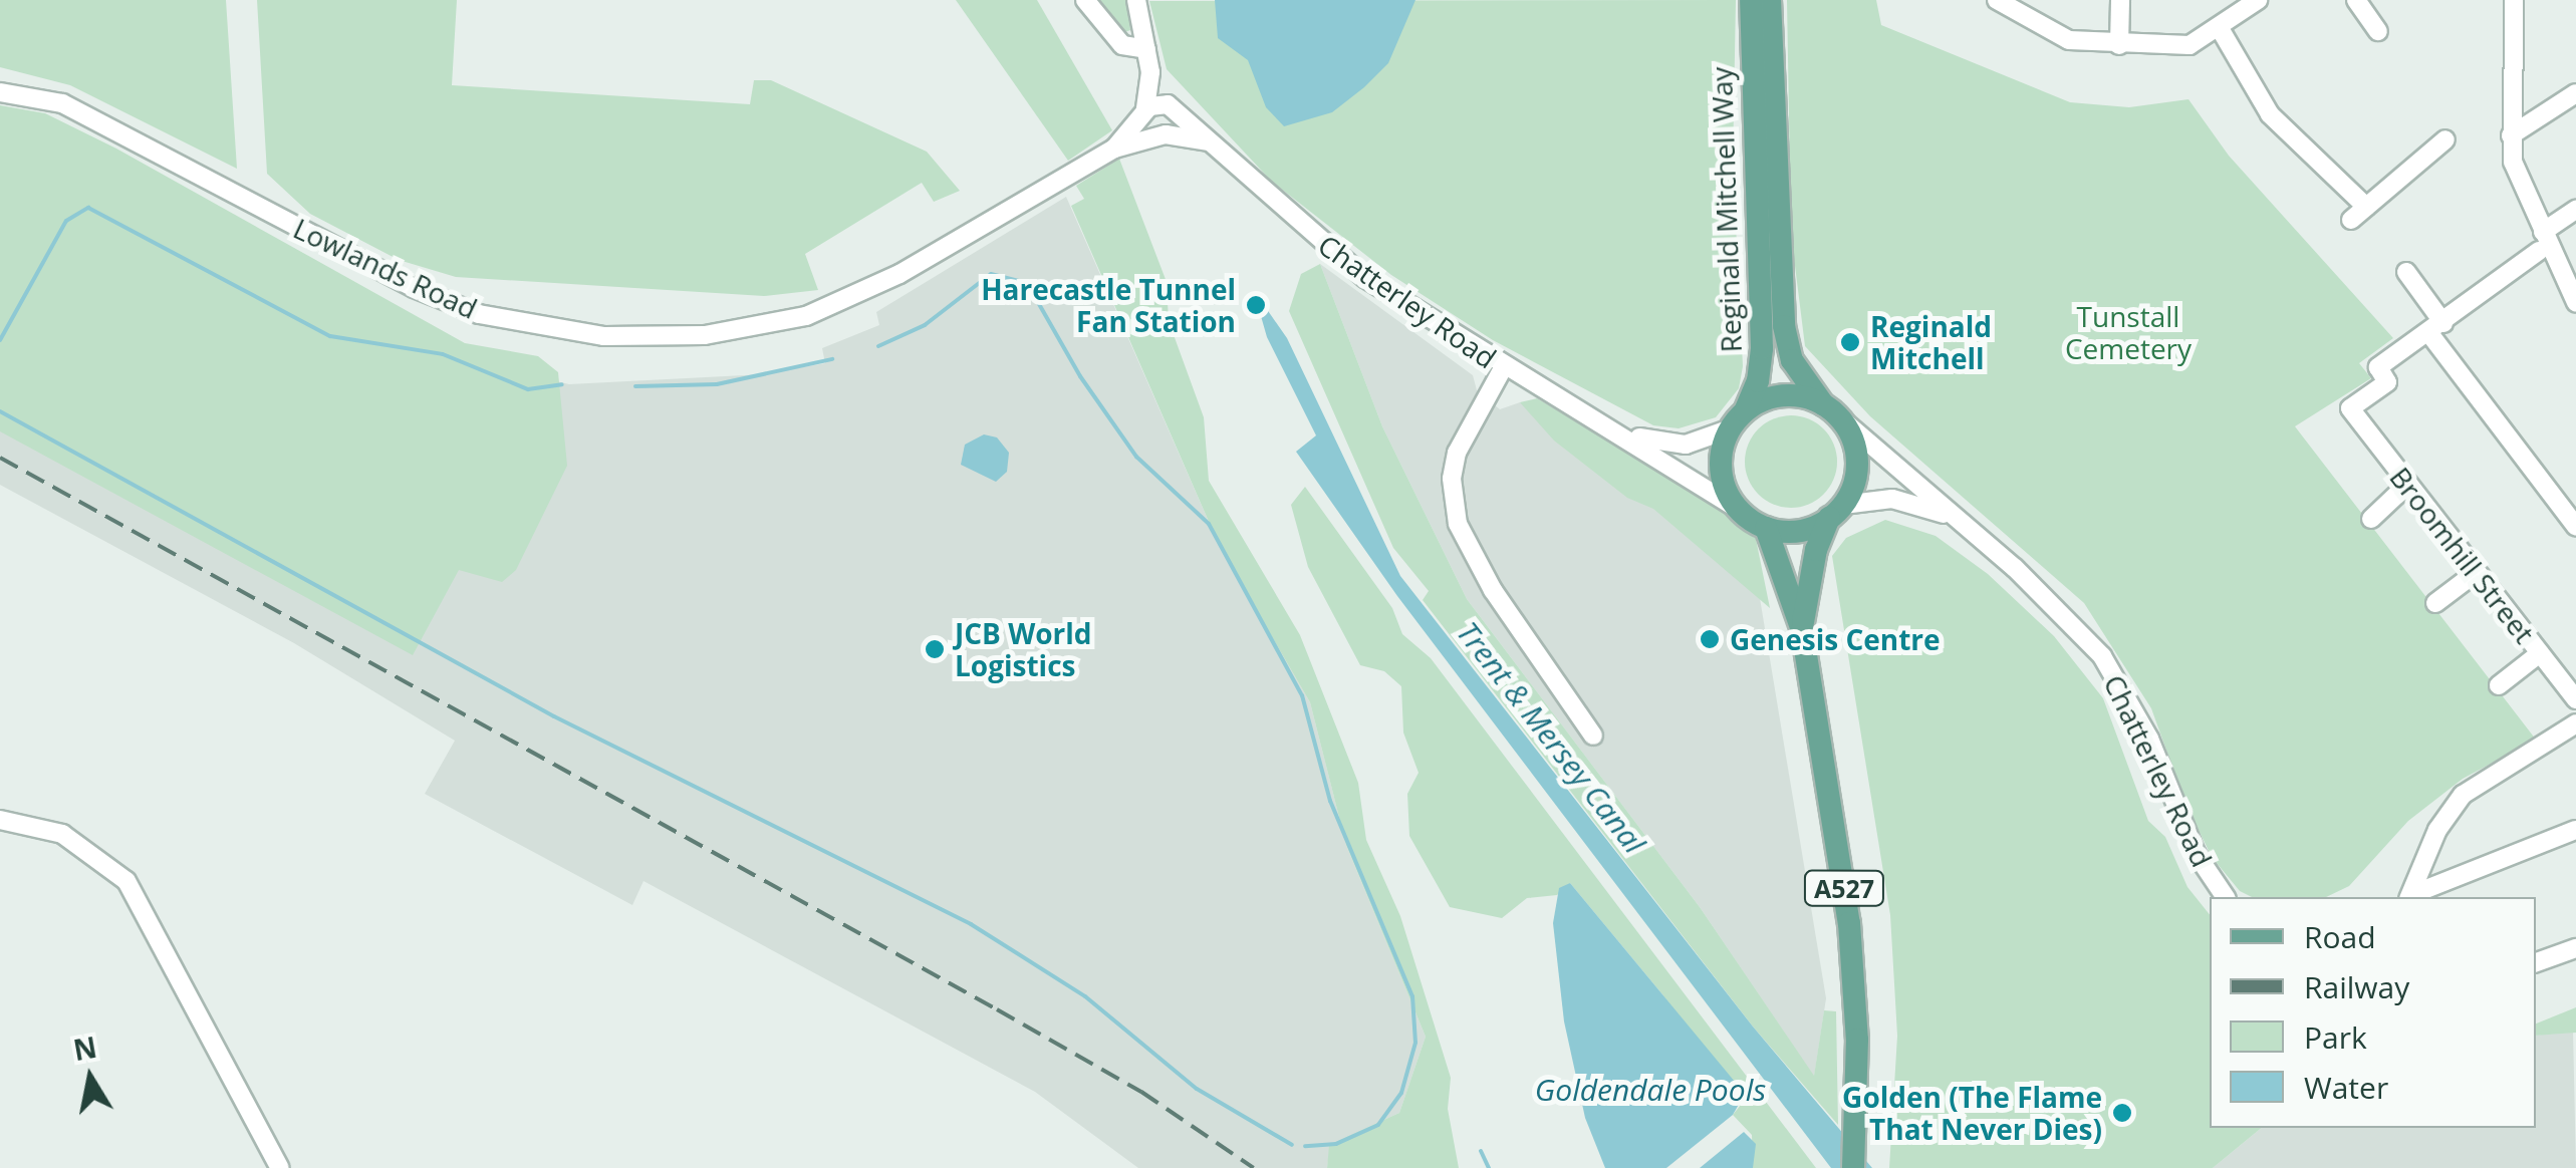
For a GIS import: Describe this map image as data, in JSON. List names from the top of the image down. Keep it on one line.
{"streets":{"main road":["Reginald Mitchell Way","A527"],"street":["Lowlands Road","Chatterley Road","Broomhill Street"]},"crossings":[["Reginald Mitchell Way","Chatterley Road"],["Reginald Mitchell Way","A527"],["Chatterley Road","A527"]],"water":["Trent & Mersey Canal","Goldendale Pools"],"parks":["Tunstall Cemetery"],"places":["Harecastle Tunnel Fan Station","Reginald Mitchell","Genesis Centre","JCB World Logistics","Golden (The Flame That Never Dies)"],"legend":["Road","Railway","Park","Water"],"north":"top"}
